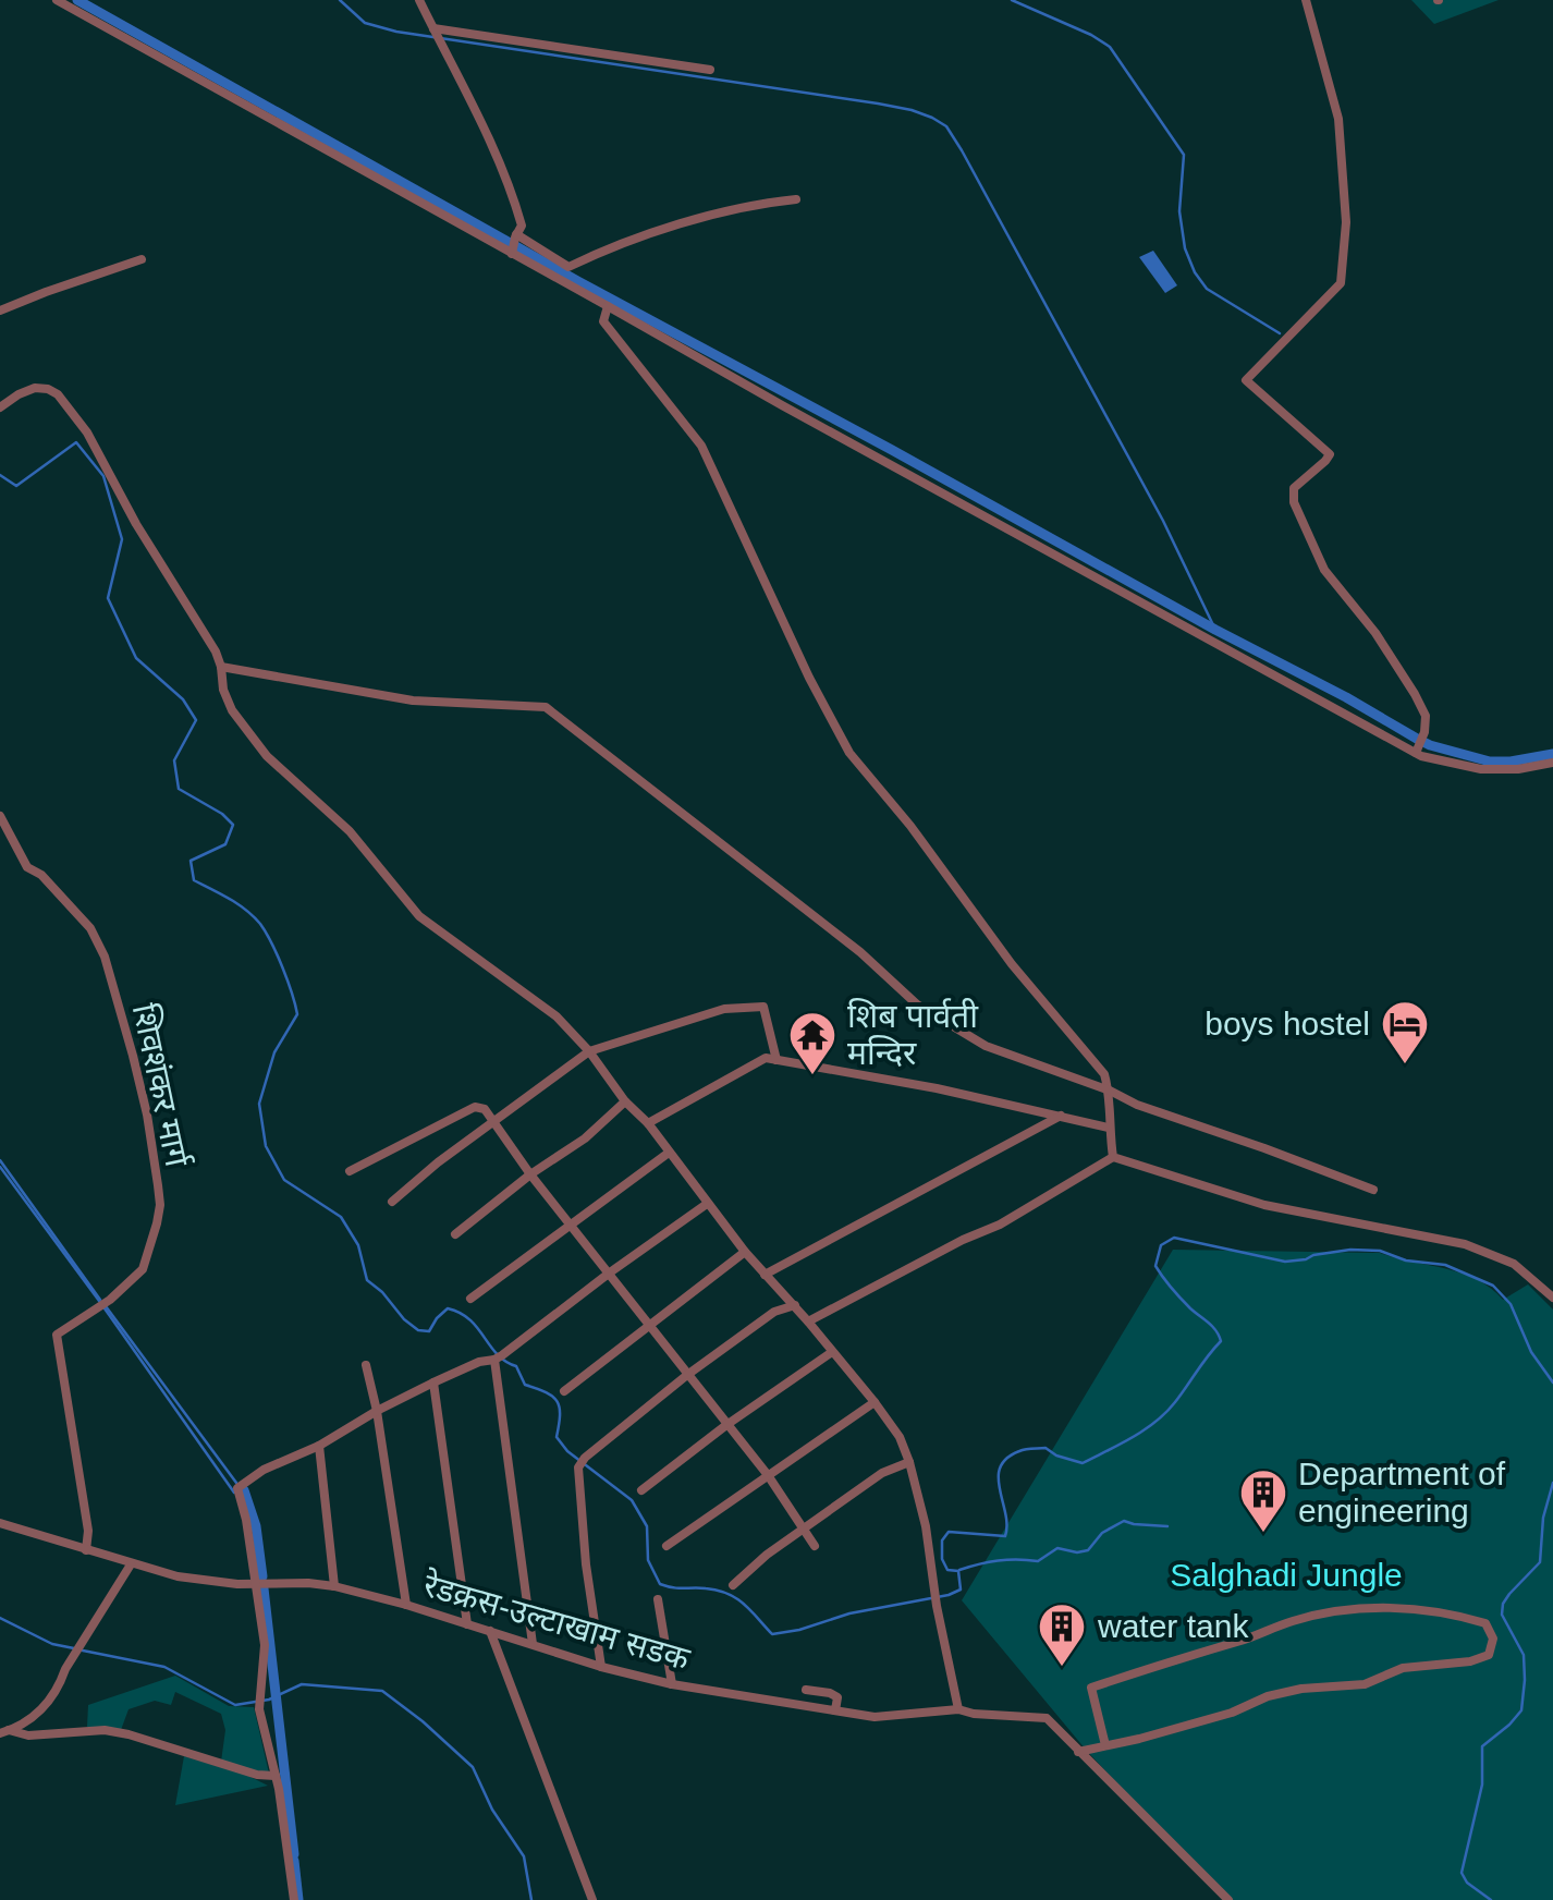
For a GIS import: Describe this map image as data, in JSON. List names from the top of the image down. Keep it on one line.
{"streets":{"street":["शिवशंकर मार्ग","रेडक्रस-उल्टाखाम सडक"]},"crossings":[["शिवशंकर मार्ग","रेडक्रस-उल्टाखाम सडक"]],"parks":["Salghadi Jungle"],"places":{"hotel":["boys hostel"],"temple":["शिब पार्वती मन्दिर"],"building":["Department of engineering","water tank"]}}
